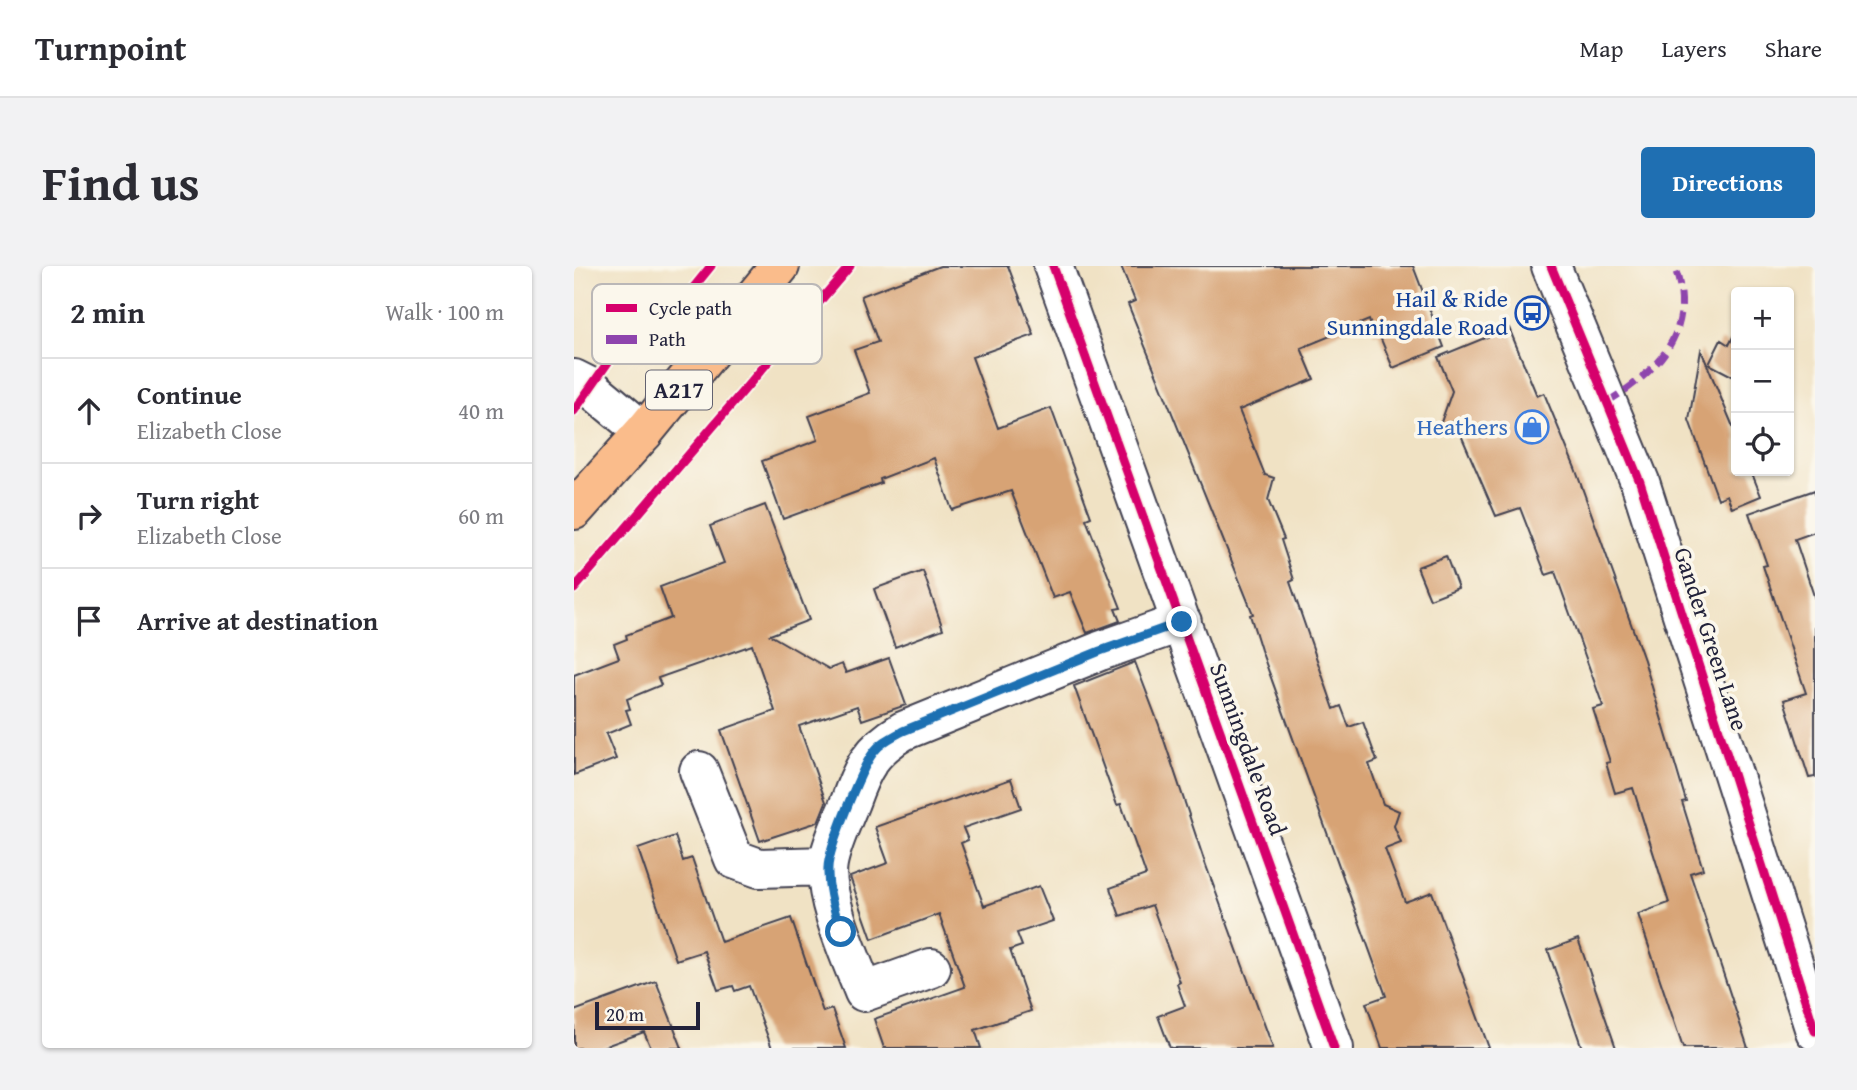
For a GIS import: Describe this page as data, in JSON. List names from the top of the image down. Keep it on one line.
{"streets":{"highway":["A217"],"street":["Gander Green Lane","Sunningdale Road"]},"places":{"bus stop":["Hail & Ride Sunningdale Road"],"shop":["Heathers"]},"legend":["Cycle path","Path"],"scale_bar":"20 m","page":{"header":"Turnpoint","nav":["Map","Layers","Share"],"title":"Find us","buttons":"Directions","heading":["2 min","Walk · 100 m"],"map_buttons":["+","−"],"list":[["Continue","Elizabeth Close","40 m"],["Turn right","Elizabeth Close","60 m"],"Arrive at destination"],"scale":"20 m"}}
